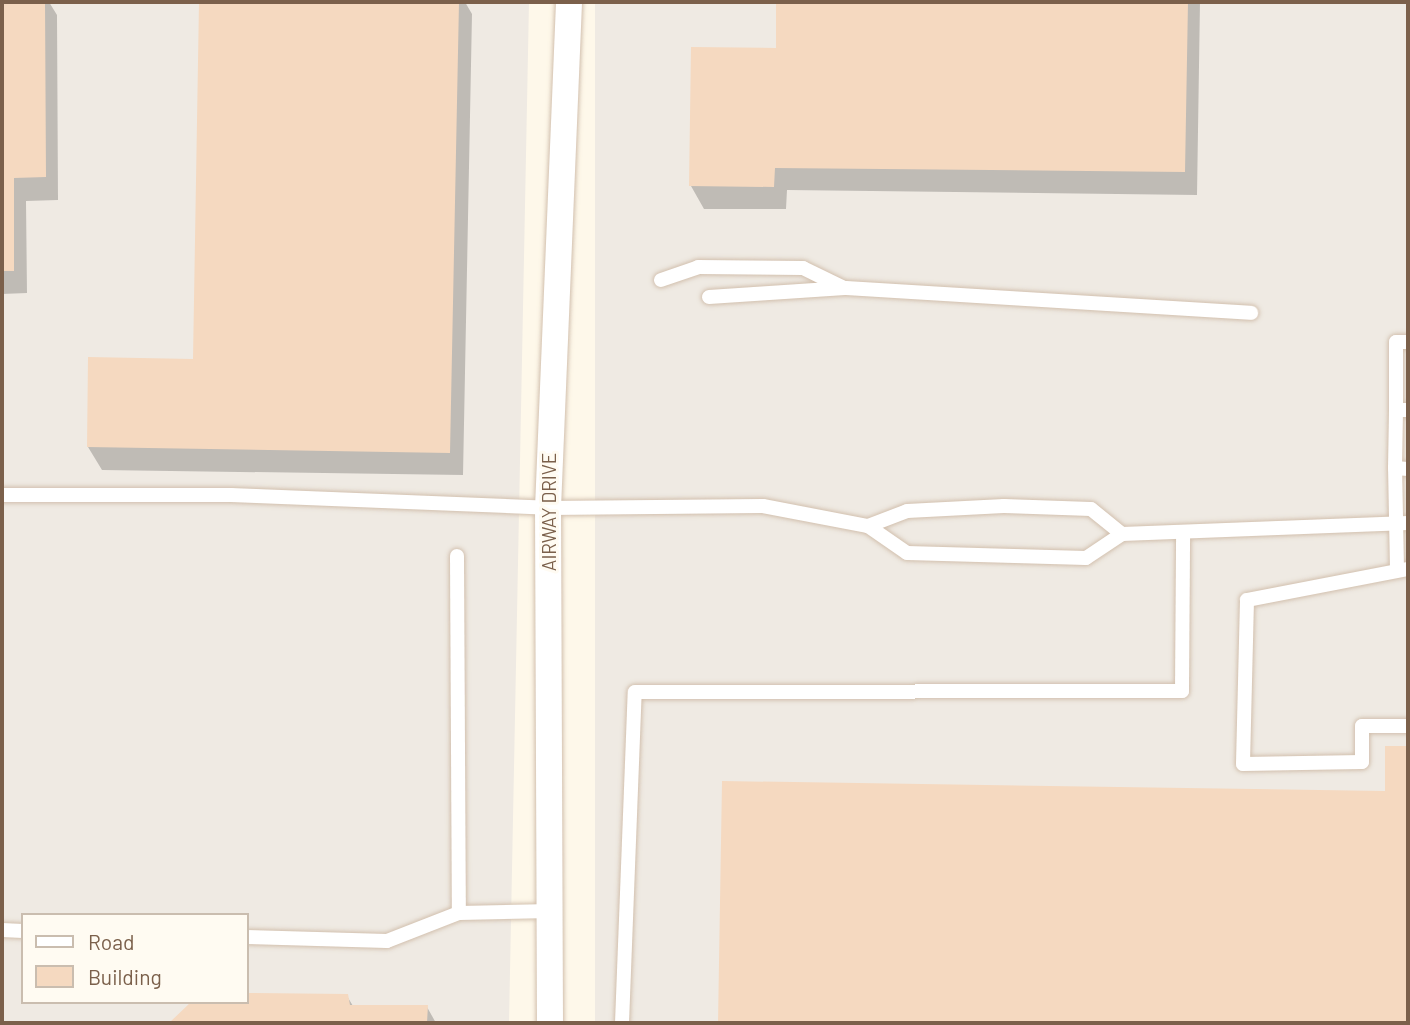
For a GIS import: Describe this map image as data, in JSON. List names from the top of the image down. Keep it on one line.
{"streets":{"street":["AIRWAY DRIVE"]},"legend":["Road","Building"]}
